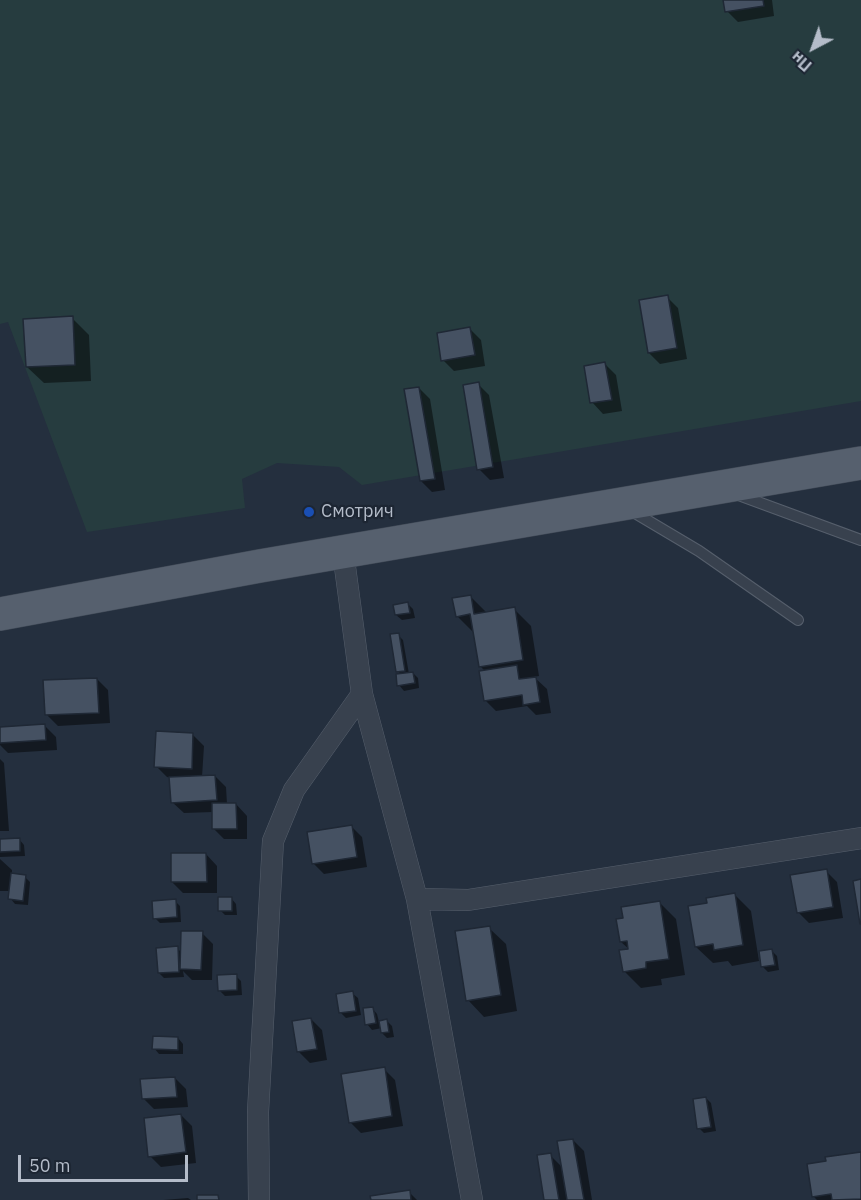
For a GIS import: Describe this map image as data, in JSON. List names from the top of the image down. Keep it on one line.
{"places":["Смотрич"],"scale_bar":"50 m","north":"bottom left"}
